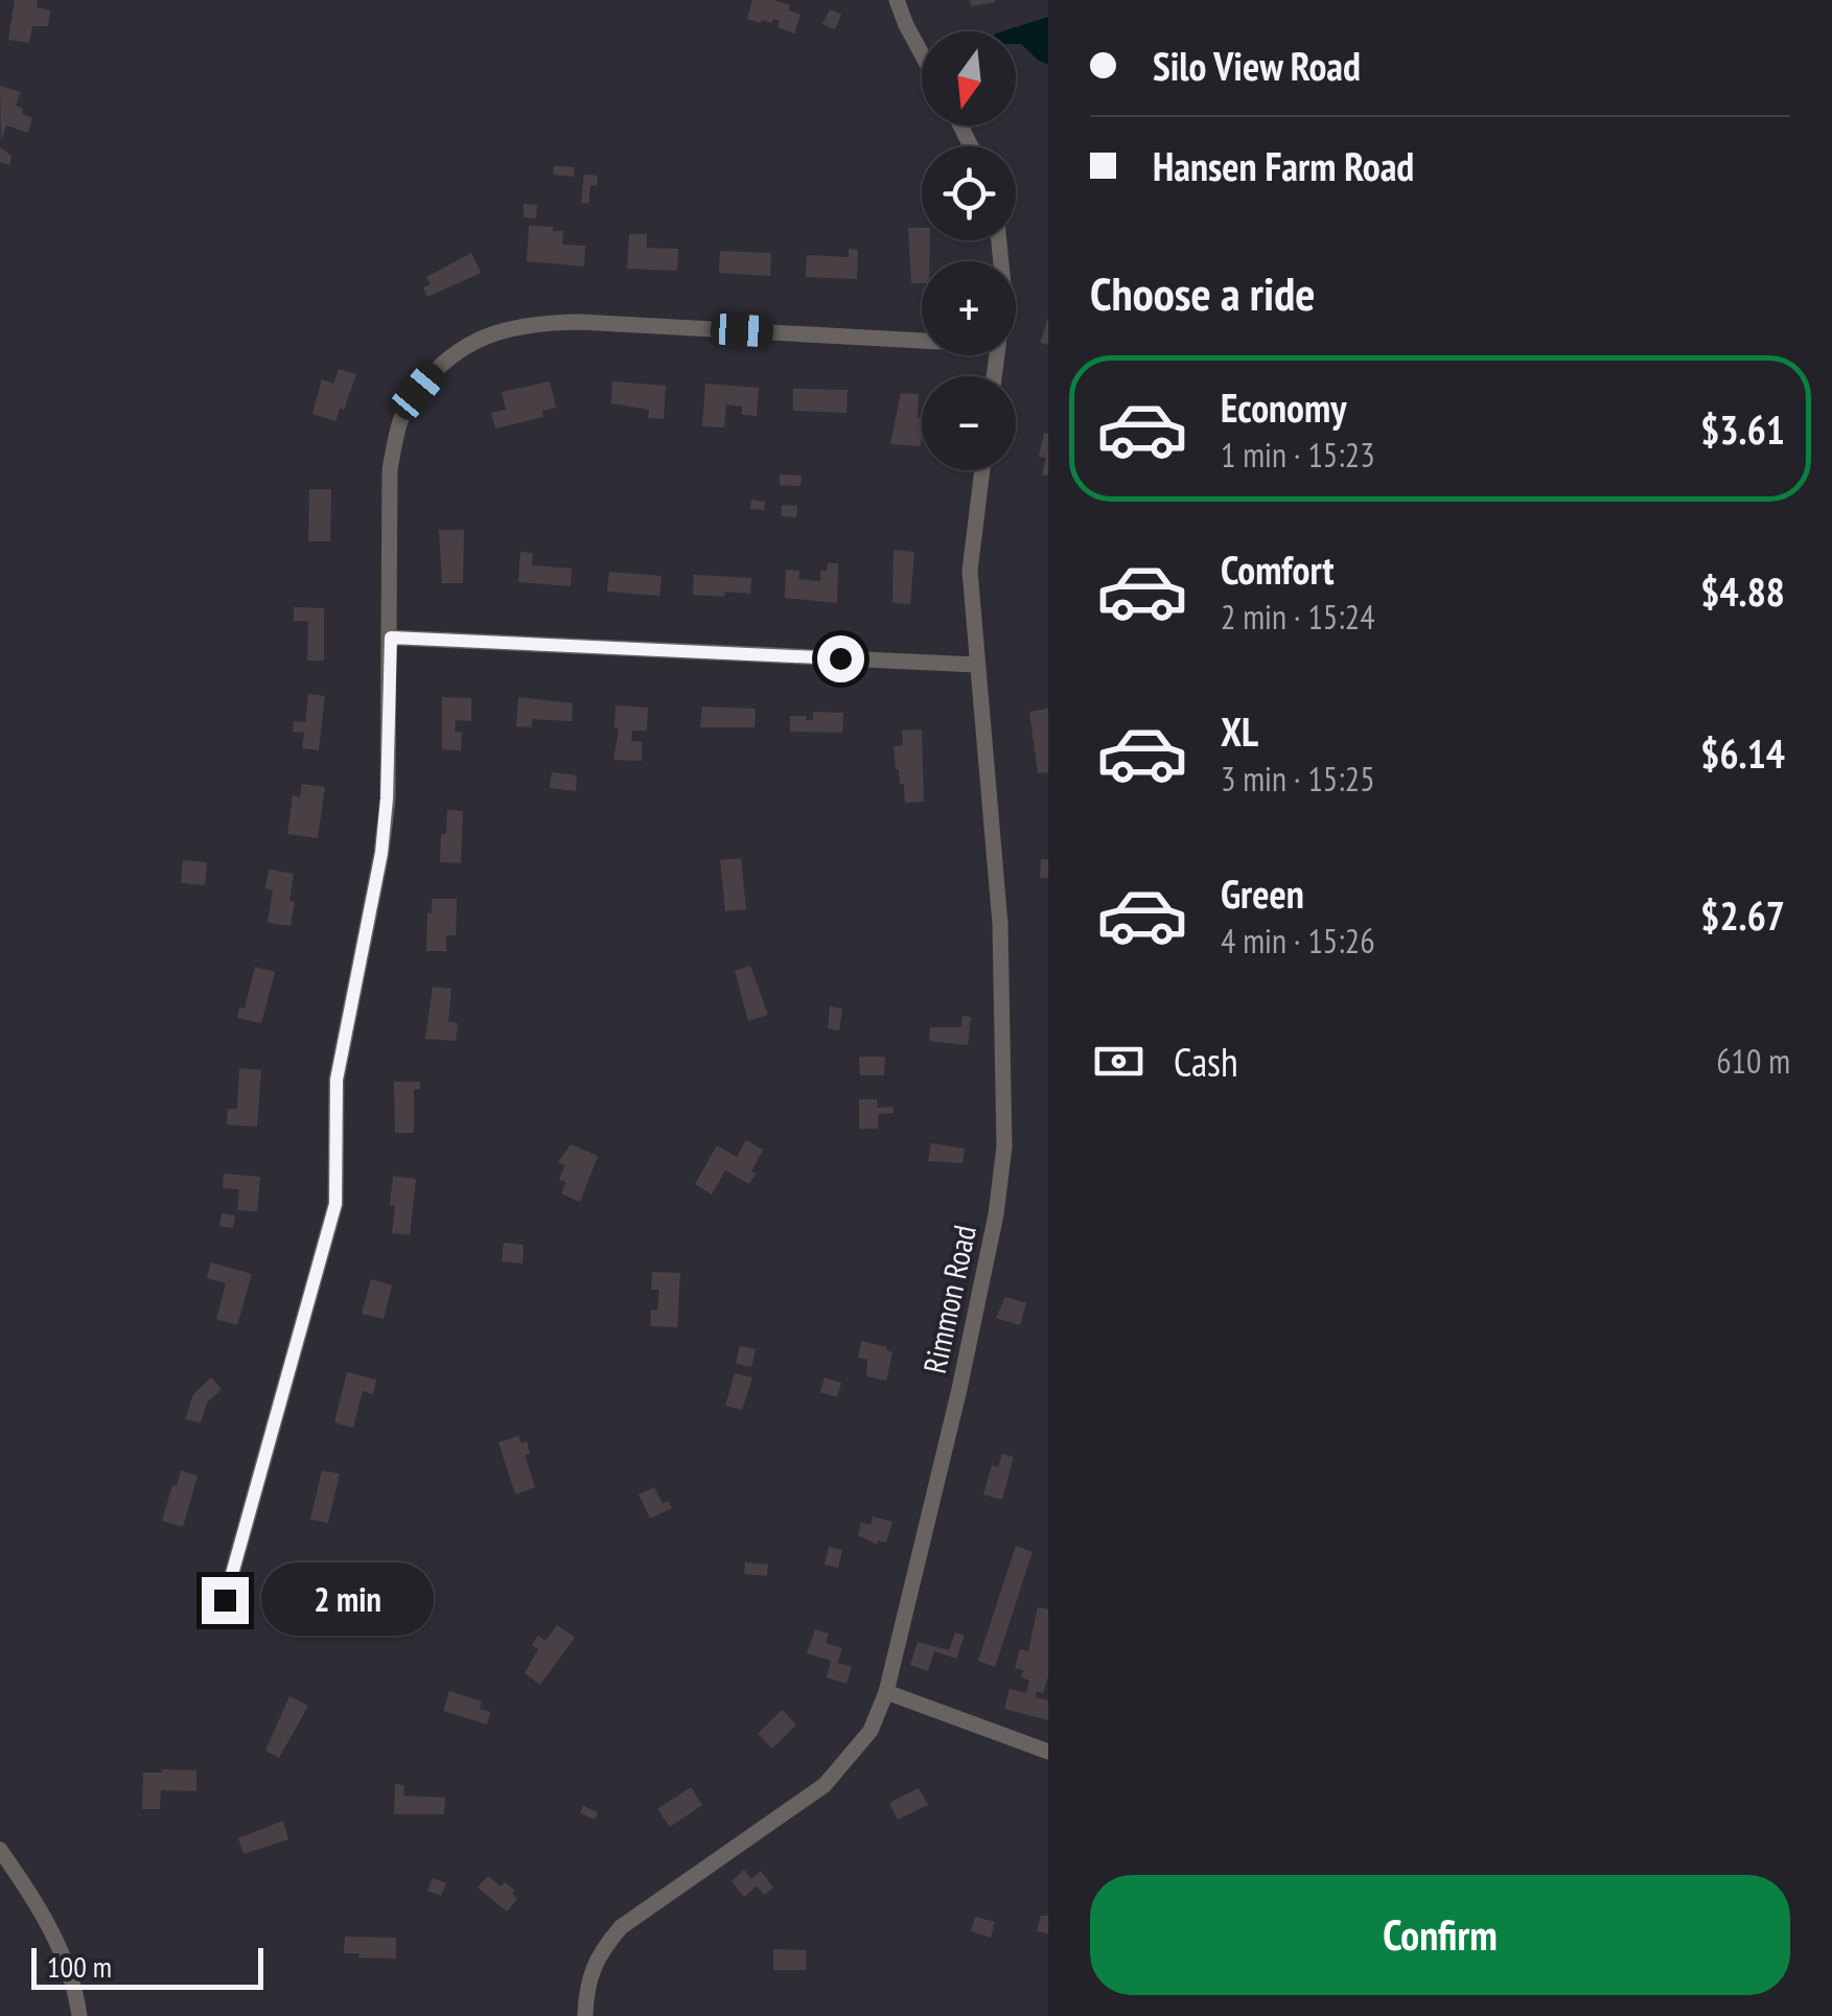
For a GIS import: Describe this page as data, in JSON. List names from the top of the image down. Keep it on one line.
{"streets":{"street":["Rimmon Road"]},"scale_bar":"100 m","north":"bottom","page":{"banner":["Silo View Road","Hansen Farm Road"],"map_buttons":["+","−"],"heading":"Choose a ride","list":[{"name":"Economy","note":"1 min · 15:23","value":"$3.61"},{"name":"Comfort","note":"2 min · 15:24","value":"$4.88"},{"name":"XL","note":"3 min · 15:25","value":"$6.14"},{"name":"Green","note":"4 min · 15:26","value":"$2.67"}],"pay":["Cash","610 m"],"bubble":"2 min","buttons":"Confirm","scale":"100 m"}}
